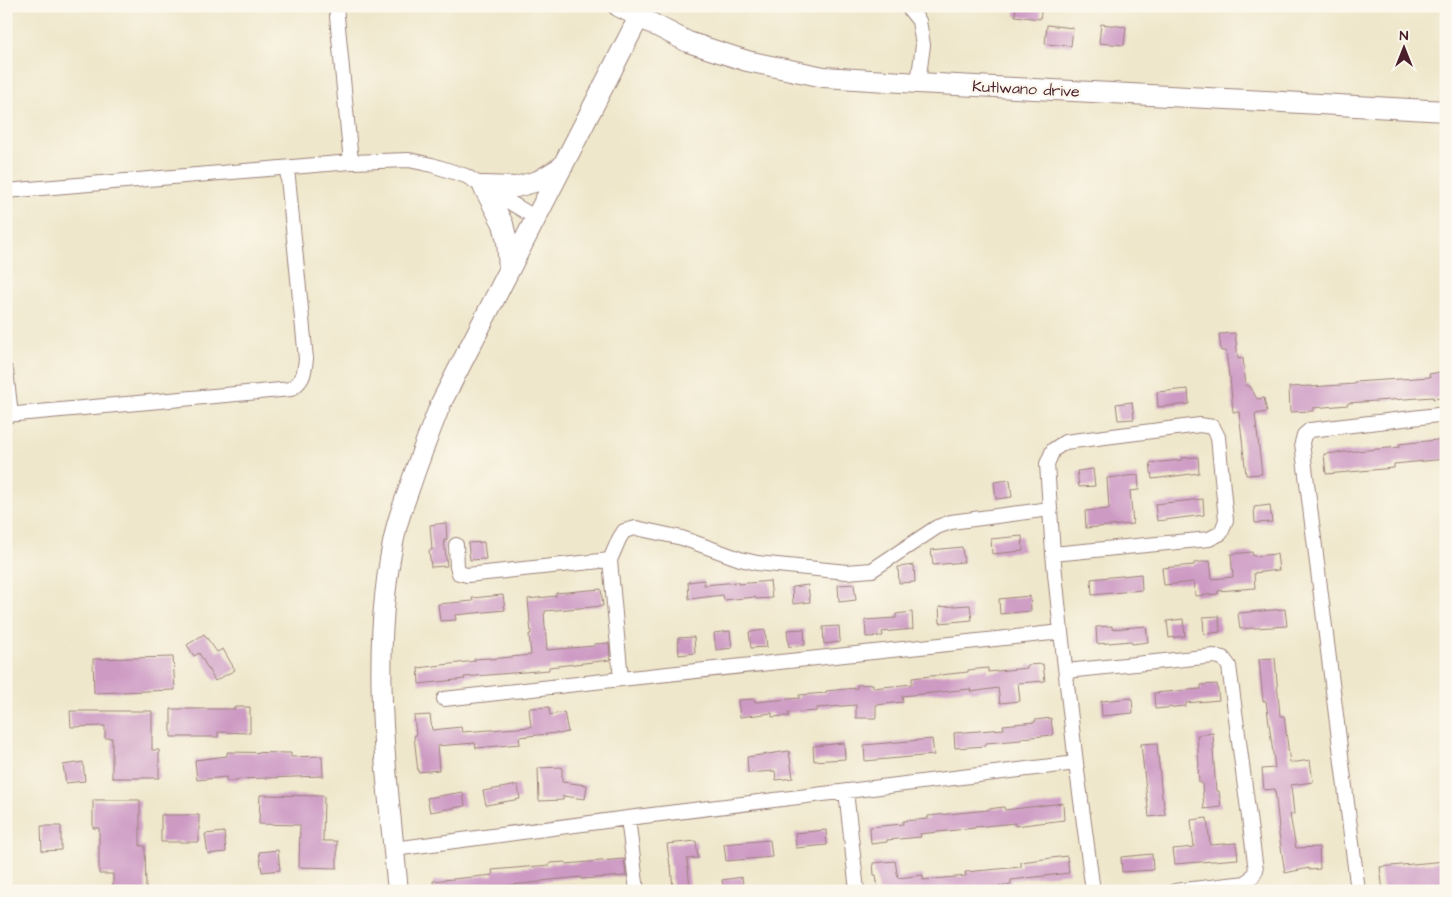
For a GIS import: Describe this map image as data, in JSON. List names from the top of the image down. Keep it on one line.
{"streets":{"street":["Kutlwano drive"]},"north":"top"}
